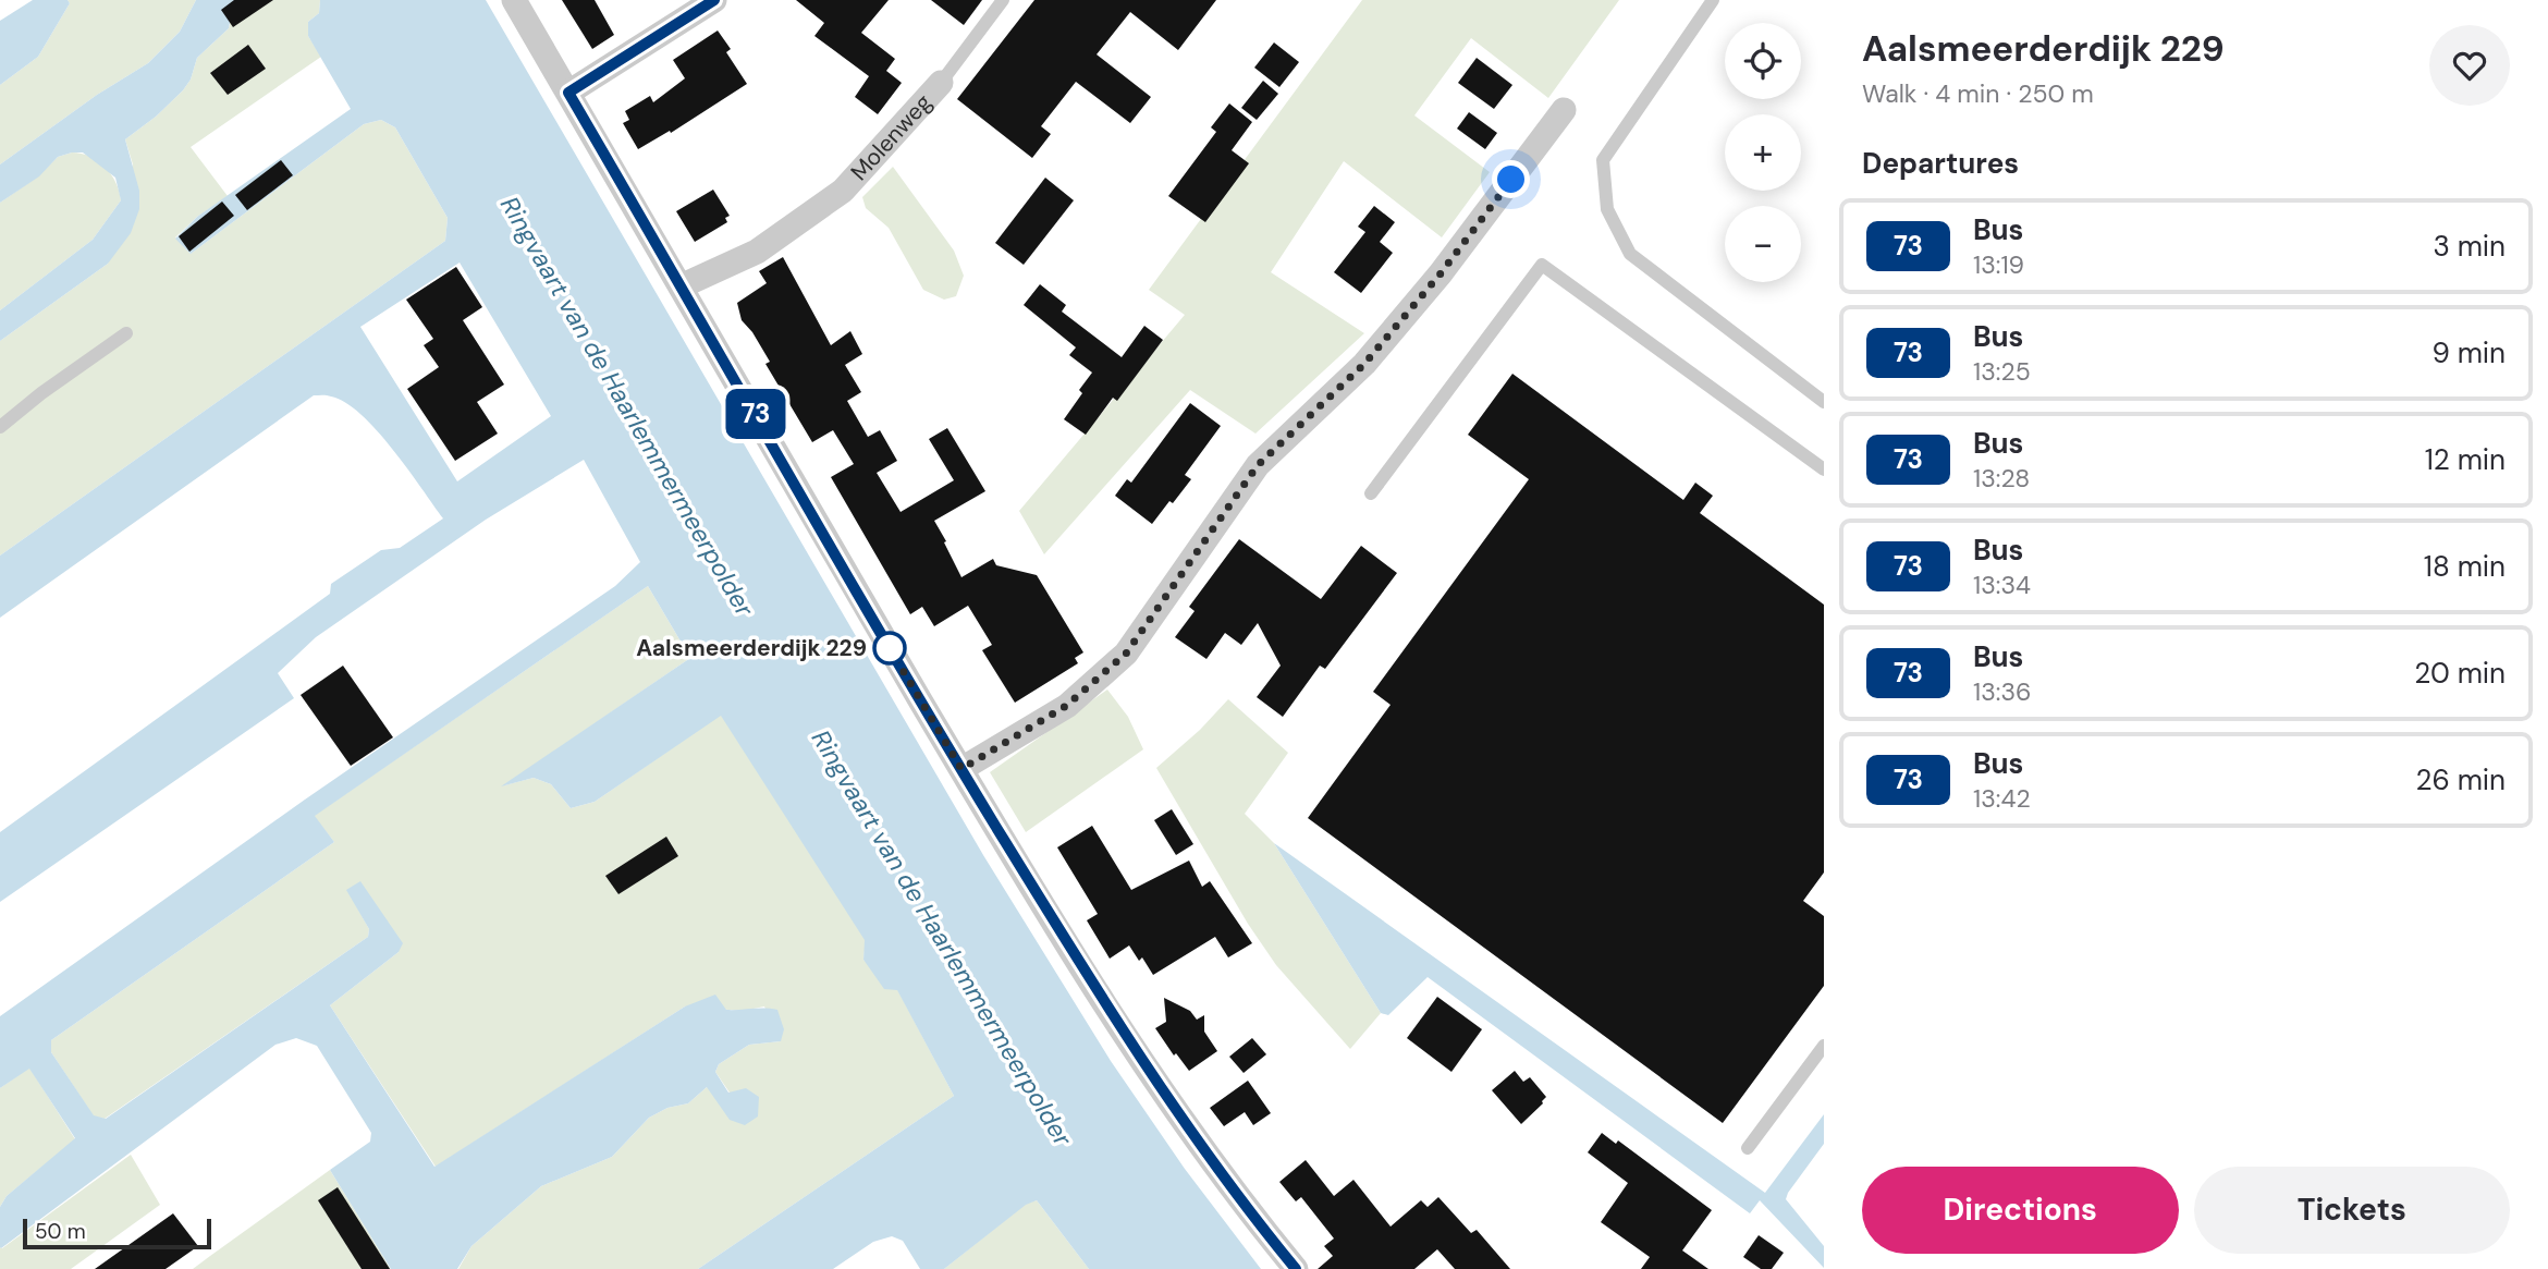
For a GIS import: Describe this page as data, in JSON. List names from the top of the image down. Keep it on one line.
{"streets":{"street":["Molenweg"]},"water":["Ringvaart van de Haarlemmermeerpolder"],"places":["Aalsmeerderdijk 229"],"lines":["bus line 73"],"scale_bar":"50 m","page":{"on_map":"73","heading":[["Aalsmeerderdijk 229","Walk · 4 min · 250 m"],"Departures"],"map_buttons":["+","−"],"list":[{"mark":"73","name":"Bus","note":"13:19","value":"3 min"},{"mark":"73","name":"Bus","note":"13:25","value":"9 min"},{"mark":"73","name":"Bus","note":"13:28","value":"12 min"},{"mark":"73","name":"Bus","note":"13:34","value":"18 min"},{"mark":"73","name":"Bus","note":"13:36","value":"20 min"},{"mark":"73","name":"Bus","note":"13:42","value":"26 min"}],"buttons":["Directions","Tickets"],"scale":"50 m"}}
